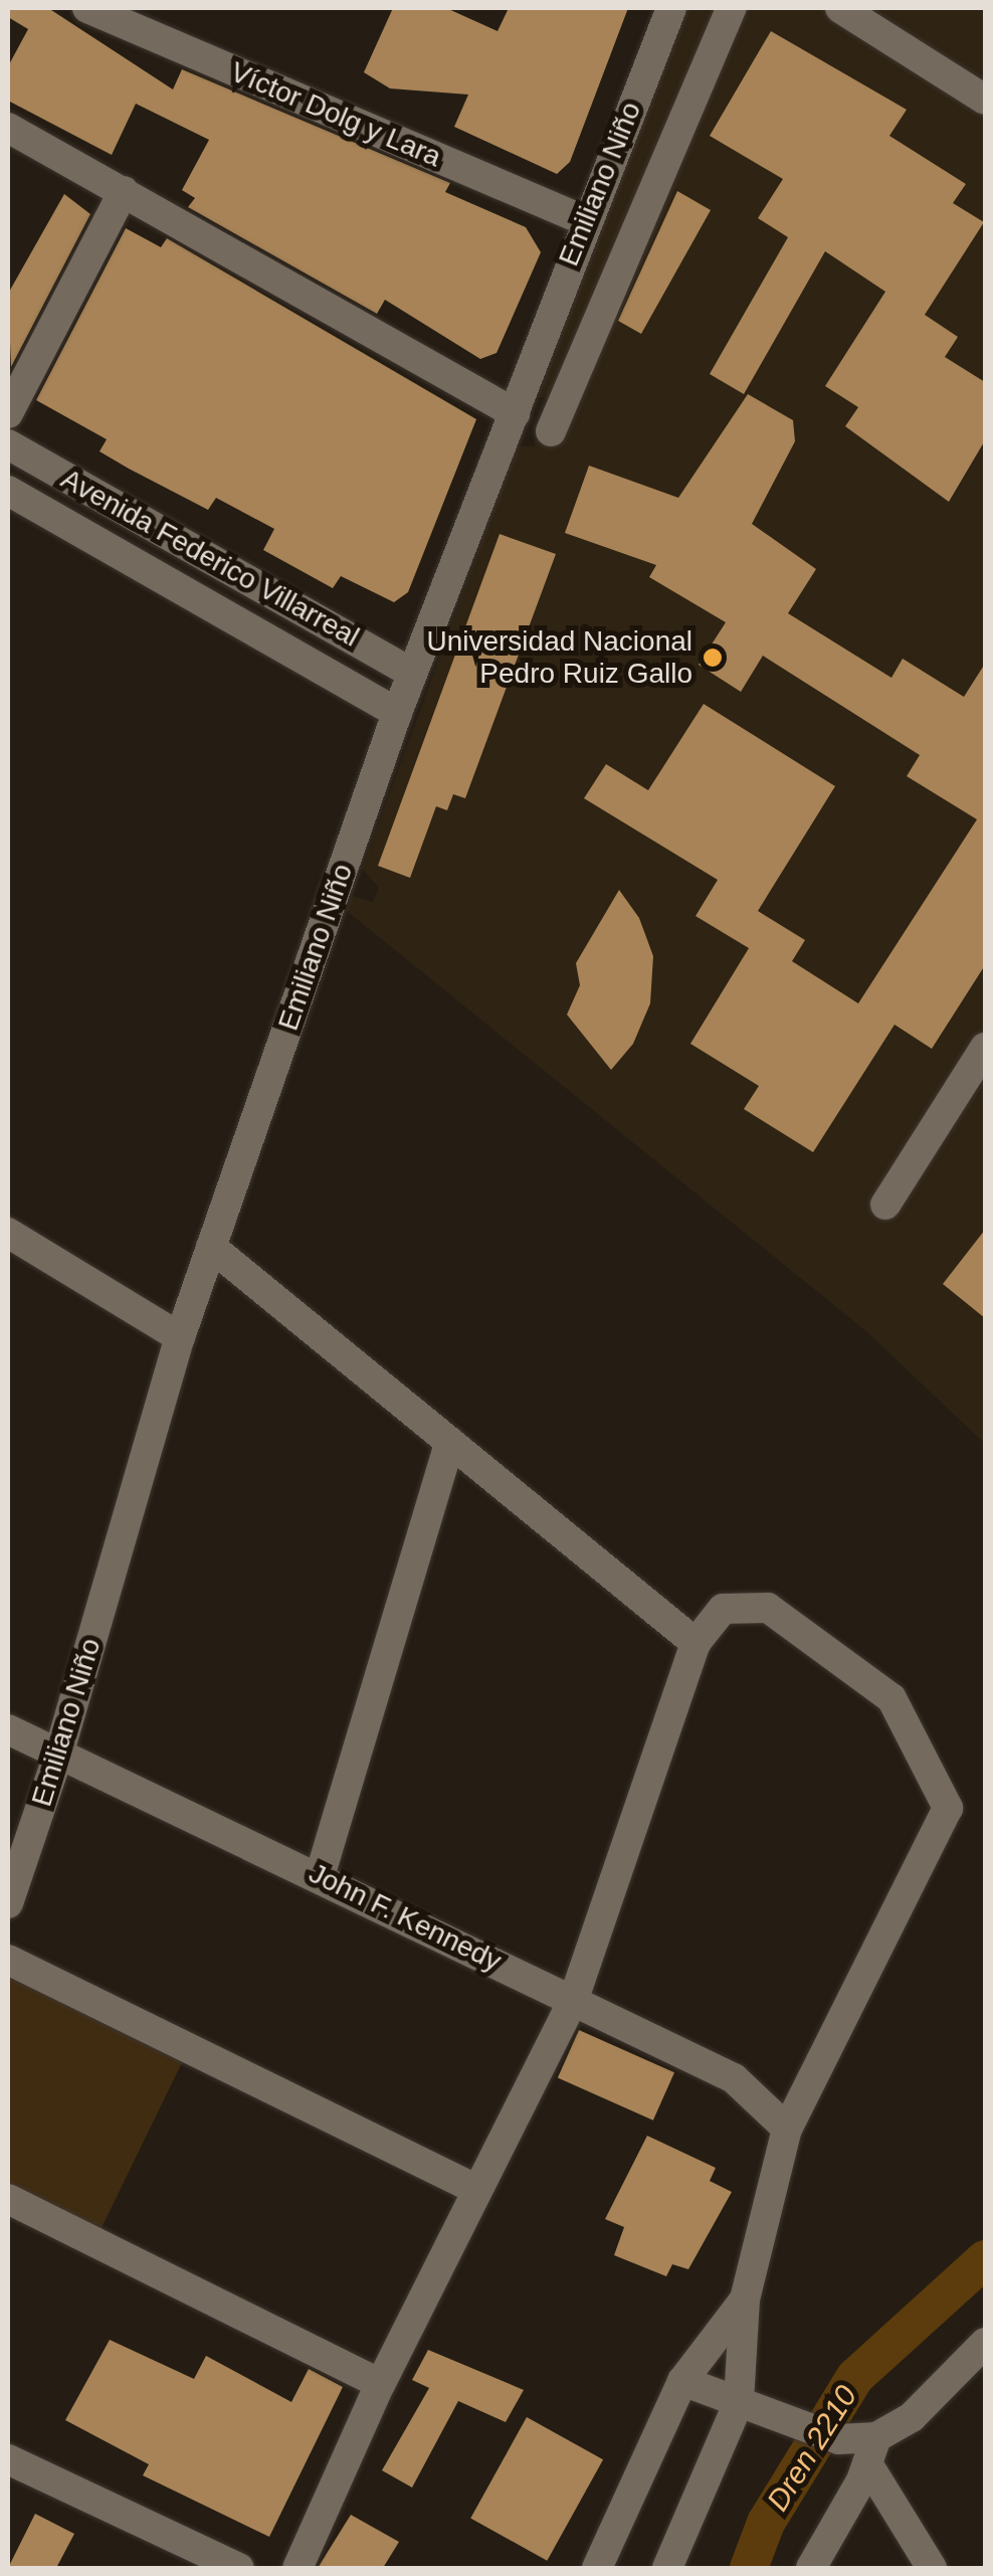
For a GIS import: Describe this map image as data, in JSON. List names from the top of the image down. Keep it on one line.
{"streets":{"street":["Víctor Dolg y Lara","Emiliano Niño","Avenida Federico Villarreal","John F. Kennedy"]},"crossings":[["Víctor Dolg y Lara","Emiliano Niño"],["Emiliano Niño","Avenida Federico Villarreal"],["Emiliano Niño","John F. Kennedy"]],"water":["Dren 2210"],"places":["Universidad Nacional Pedro Ruiz Gallo"]}
